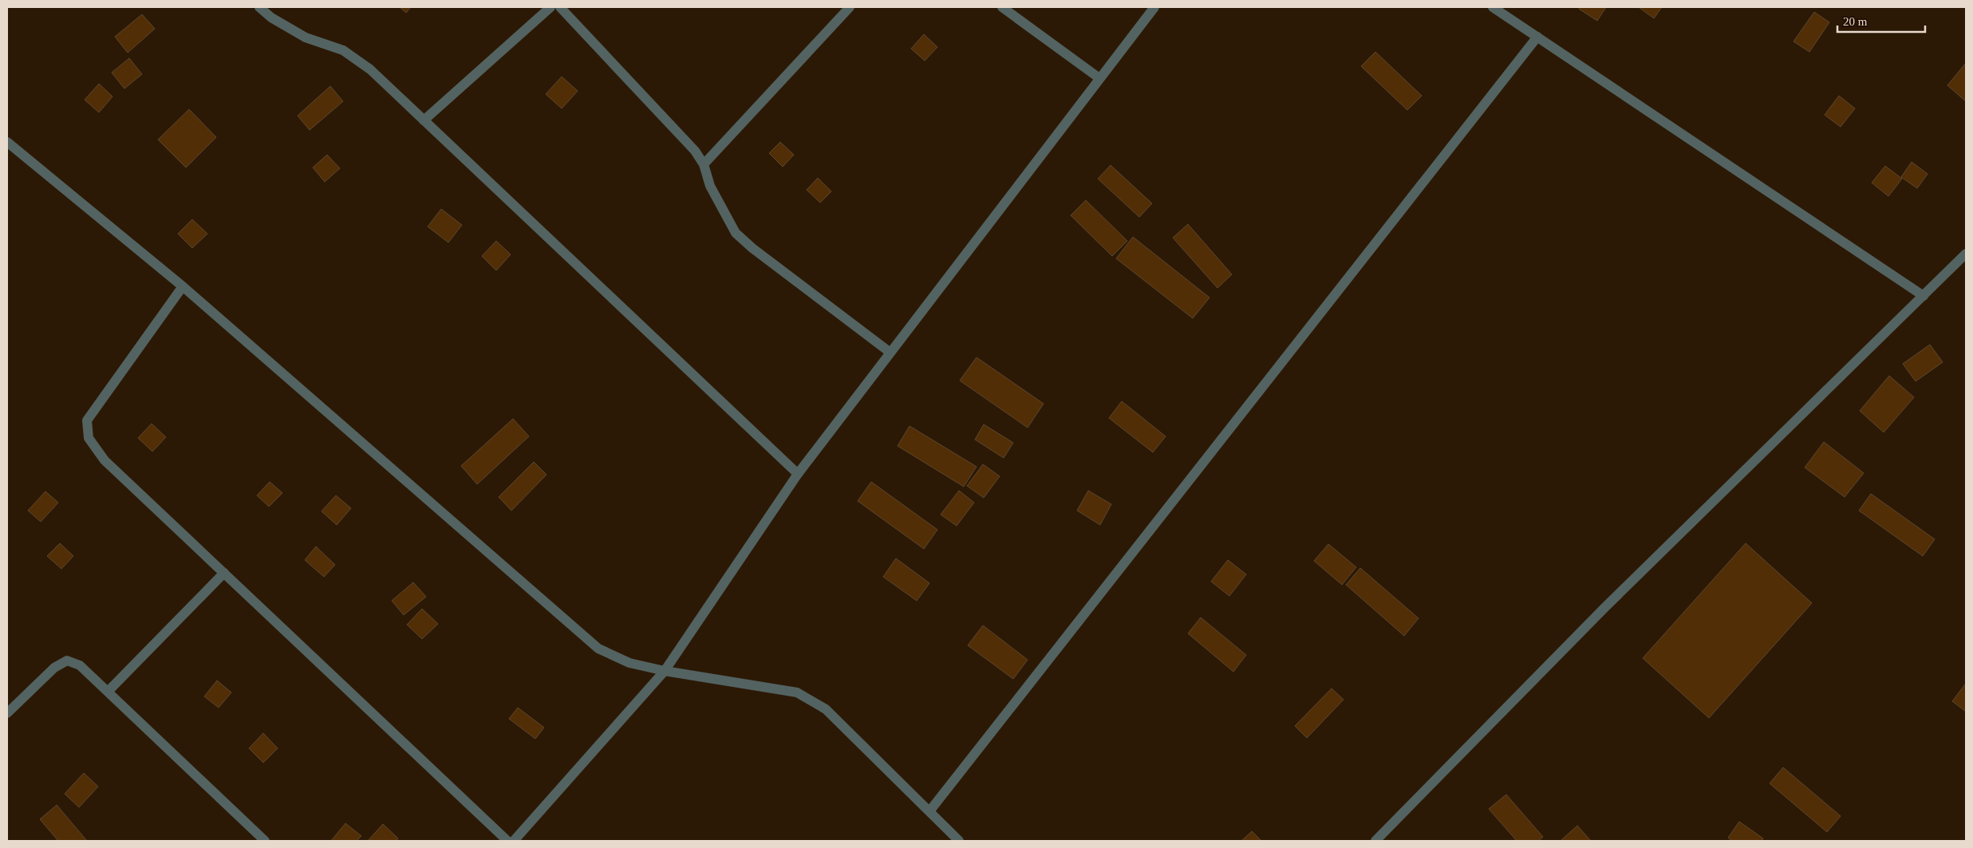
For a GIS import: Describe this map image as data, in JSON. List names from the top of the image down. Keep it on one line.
{"scale_bar":"20 m"}
